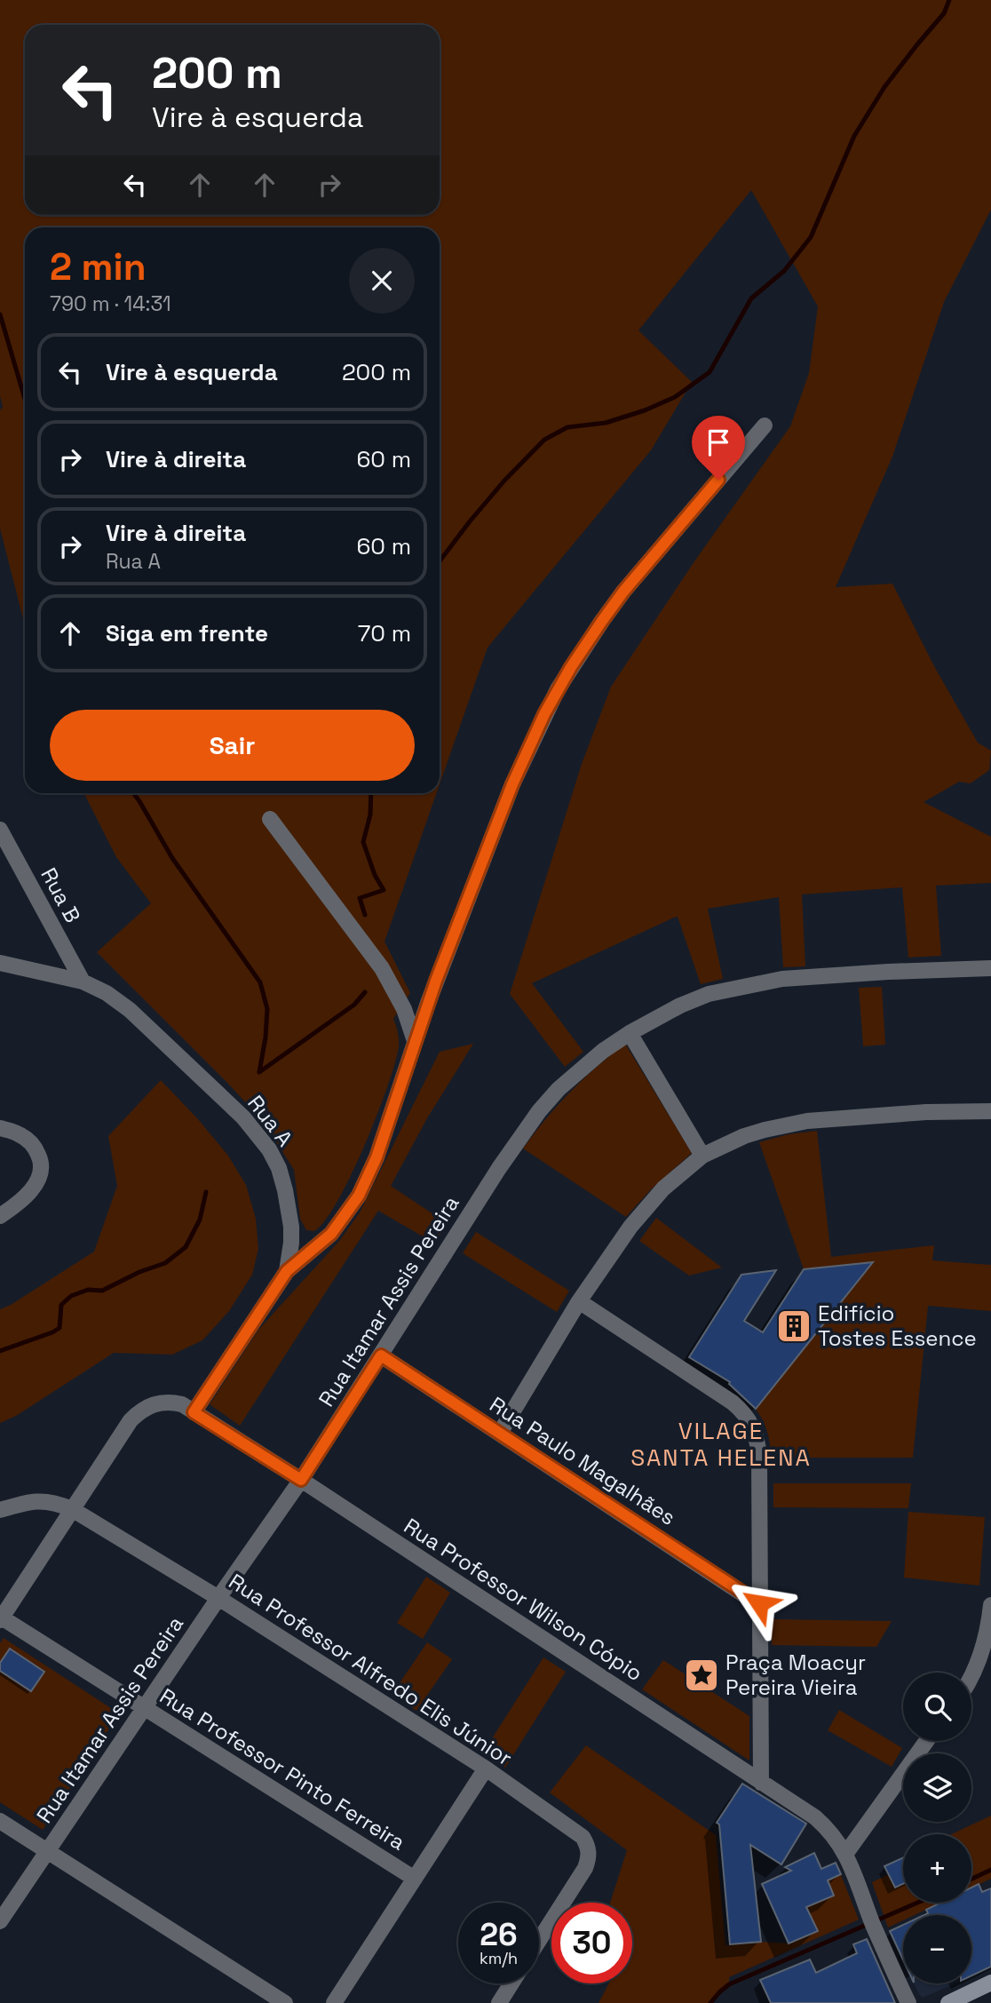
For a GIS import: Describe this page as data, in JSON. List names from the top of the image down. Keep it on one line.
{"streets":{"street":["Rua B","Rua A","Rua Itamar Assis Pereira","Rua Paulo Magalhães","Rua Professor Wilson Cópio","Rua Professor Alfredo Elis Júnior","Rua Professor Pinto Ferreira"]},"crossings":[["Rua B","Rua A"],["Rua A","Rua Professor Wilson Cópio"],["Rua Itamar Assis Pereira","Rua Paulo Magalhães"],["Rua Itamar Assis Pereira","Rua Professor Wilson Cópio"],["Rua Itamar Assis Pereira","Rua Professor Alfredo Elis Júnior"],["Rua Itamar Assis Pereira","Rua Professor Pinto Ferreira"],["Rua Professor Wilson Cópio","Rua Professor Alfredo Elis Júnior"]],"districts":["VILAGE SANTA HELENA"],"places":{"building":["Edifício Tostes Essence"],"place":["Praça Moacyr Pereira Vieira"]},"page":{"turn":["200 m","Vire à esquerda"],"heading":["2 min","790 m · 14:31"],"list":[{"name":"Vire à esquerda","value":"200 m"},{"name":"Vire à direita","value":"60 m"},{"name":"Vire à direita","note":"Rua A","value":"60 m"},{"name":"Siga em frente","value":"70 m"}],"buttons":"Sair","map_buttons":["+","−"],"speed":"26 km/h","limit":"30"}}
